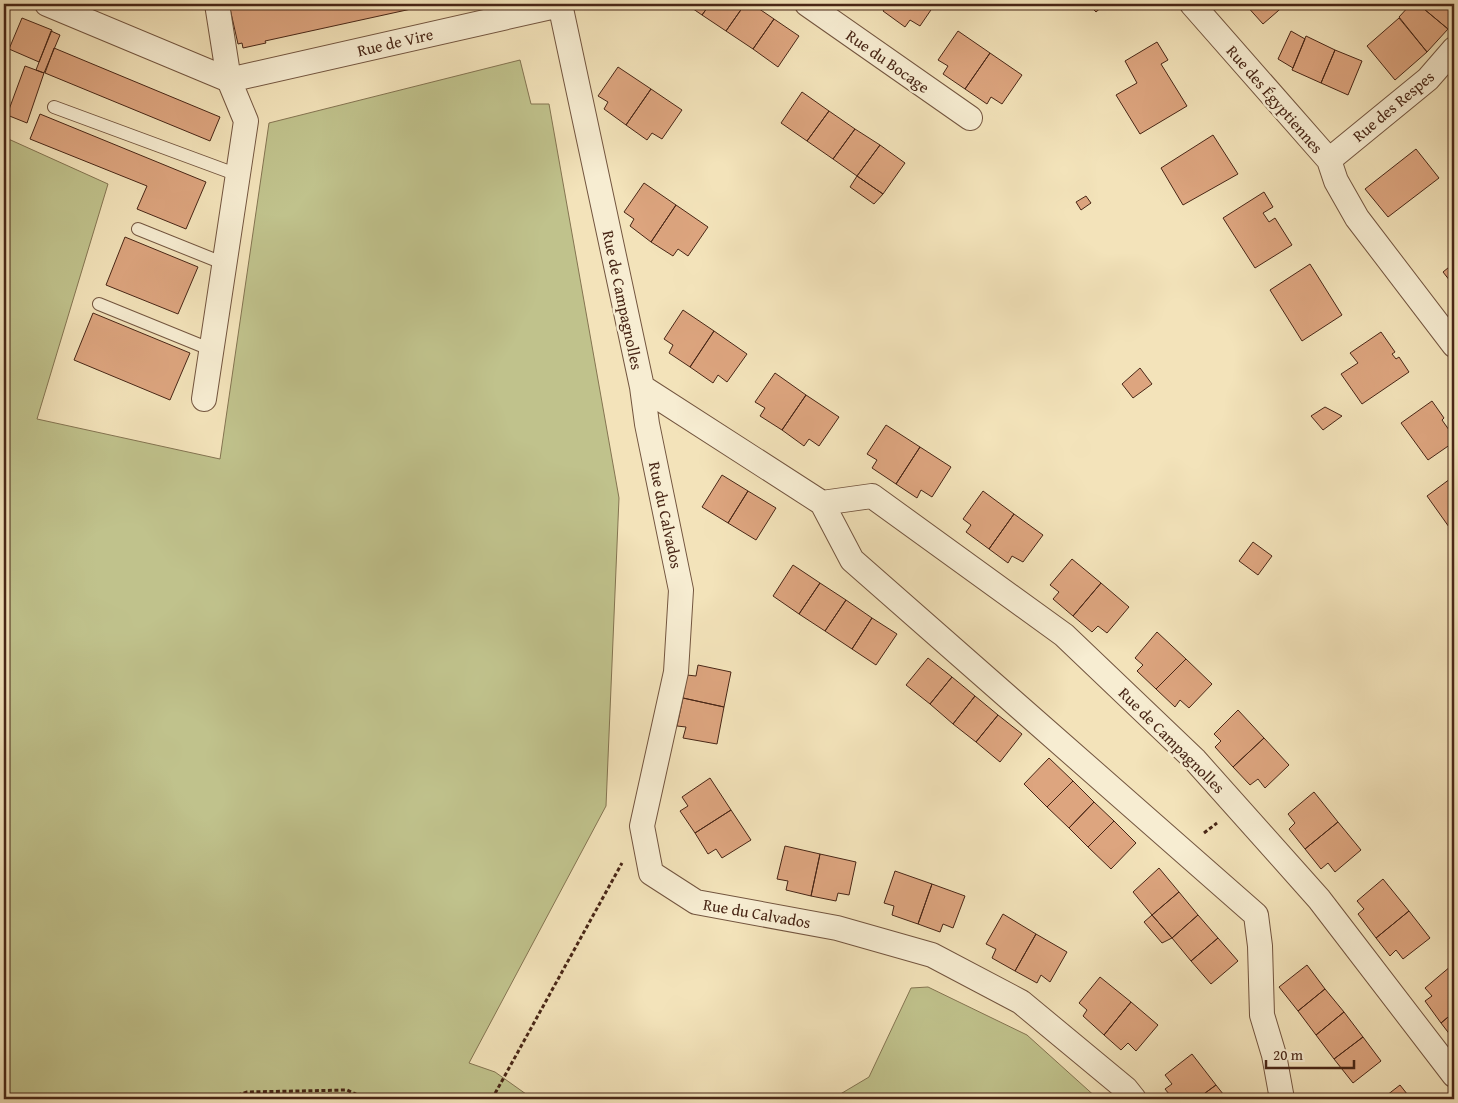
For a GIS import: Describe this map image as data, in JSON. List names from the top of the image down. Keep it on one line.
{"streets":{"street":["Rue de Vire","Rue du Bocage","Rue des Égyptiennes","Rue des Respes","Rue de Campagnolles","Rue du Calvados"]},"crossings":[["Rue de Vire","Rue de Campagnolles"],["Rue des Égyptiennes","Rue des Respes"],["Rue de Campagnolles","Rue du Calvados"]],"scale_bar":"20 m"}
